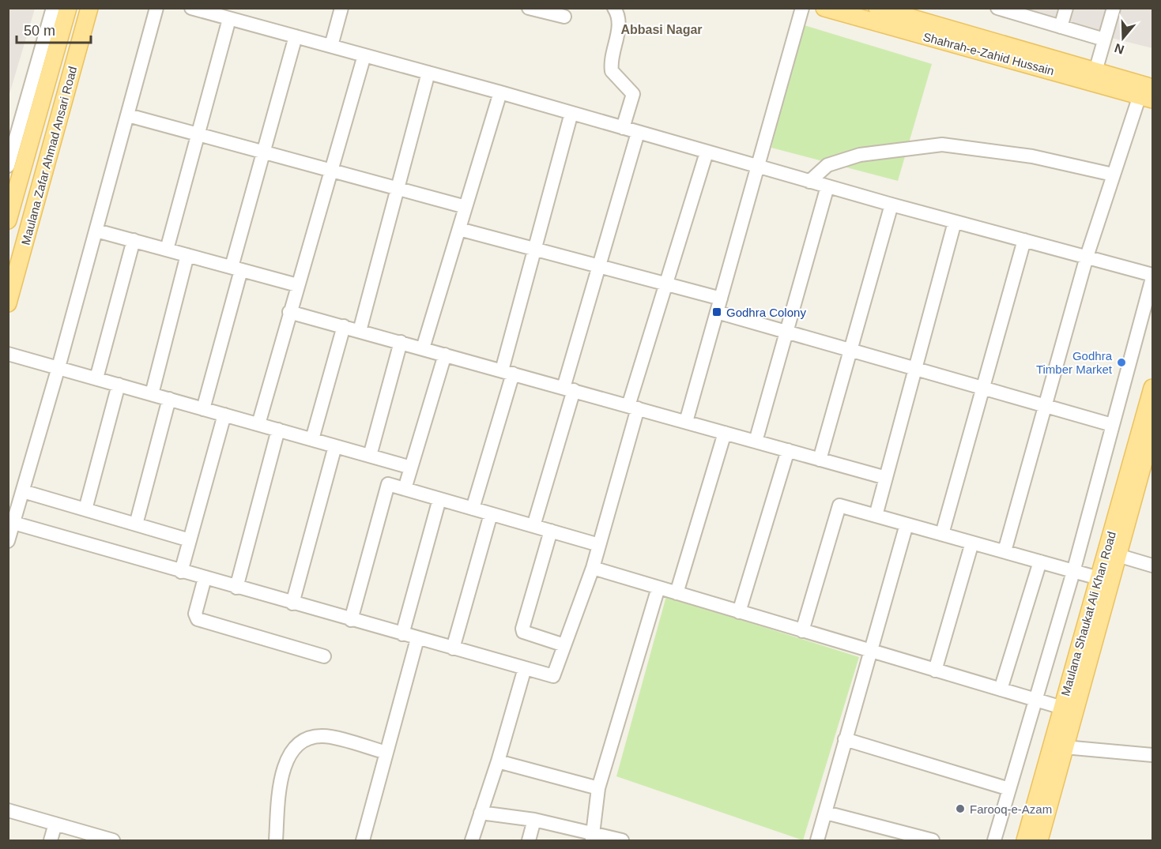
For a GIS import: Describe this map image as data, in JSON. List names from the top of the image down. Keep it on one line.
{"streets":{"main road":["Shahrah-e-Zahid Hussain","Maulana Zafar Ahmad Ansari Road","Maulana Shaukat Ali Khan Road"]},"districts":["Abbasi Nagar"],"places":{"transit":["Godhra Colony"],"other":["Godhra Timber Market","Farooq-e-Azam"]},"scale_bar":"50 m","north":"bottom"}
